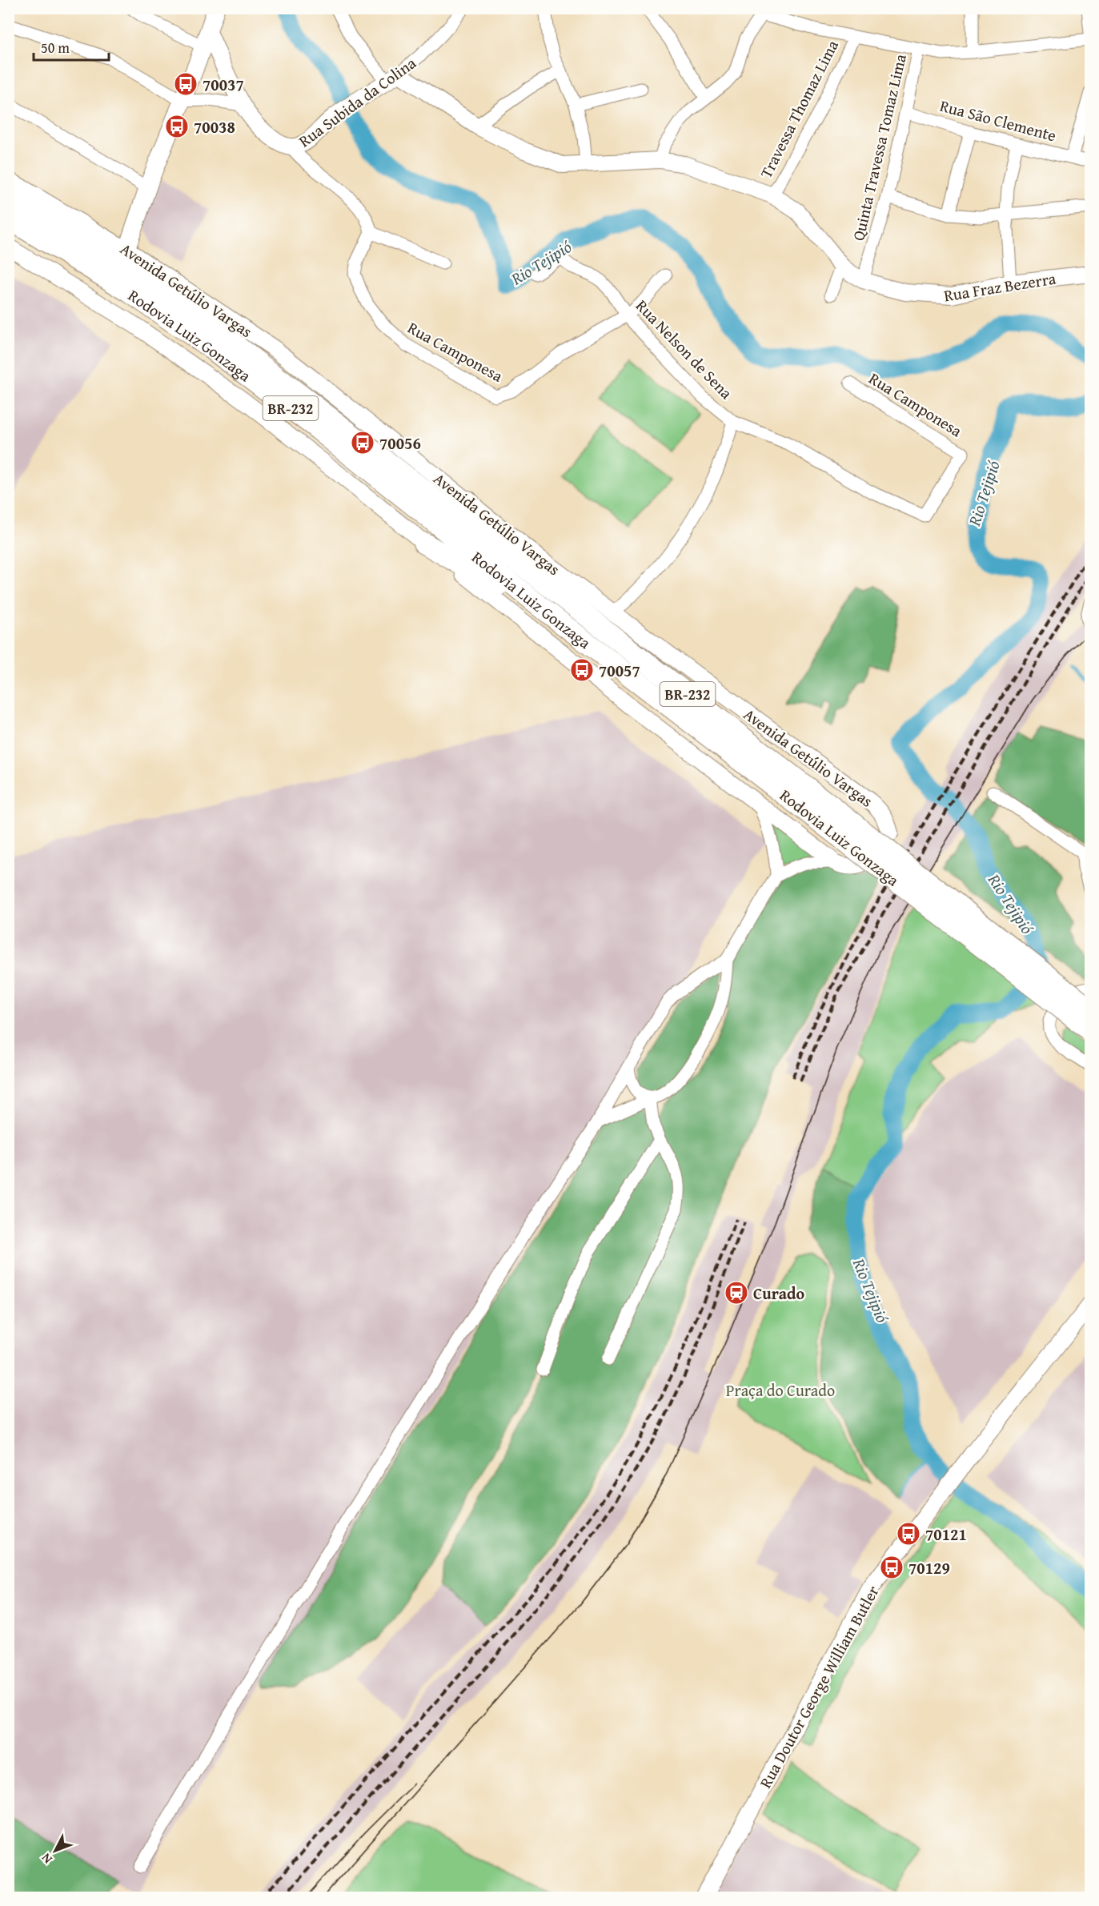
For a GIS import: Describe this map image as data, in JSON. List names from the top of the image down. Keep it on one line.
{"streets":{"highway":["Rodovia Luiz Gonzaga","BR-232"],"street":["Rua Subida da Colina","Travessa Thomaz Lima","Rua São Clemente","Quinta Travessa Tomaz Lima","Rua Fraz Bezerra","Avenida Getúlio Vargas","Rua Nelson de Sena","Rua Camponesa","Rua Doutor George William Butler"]},"crossings":[["Rua Subida da Colina","Rua Fraz Bezerra"],["Travessa Thomaz Lima","Rua Fraz Bezerra"],["Rua São Clemente","Quinta Travessa Tomaz Lima"],["Quinta Travessa Tomaz Lima","Rua Fraz Bezerra"],["Rua Nelson de Sena","Rua Camponesa"]],"water":["Rio Tejipió"],"parks":["Praça do Curado"],"places":{"bus stop":["70037","70038","70056","70057","70121","70129"],"station":["Curado"]},"scale_bar":"50 m","north":"bottom left"}
